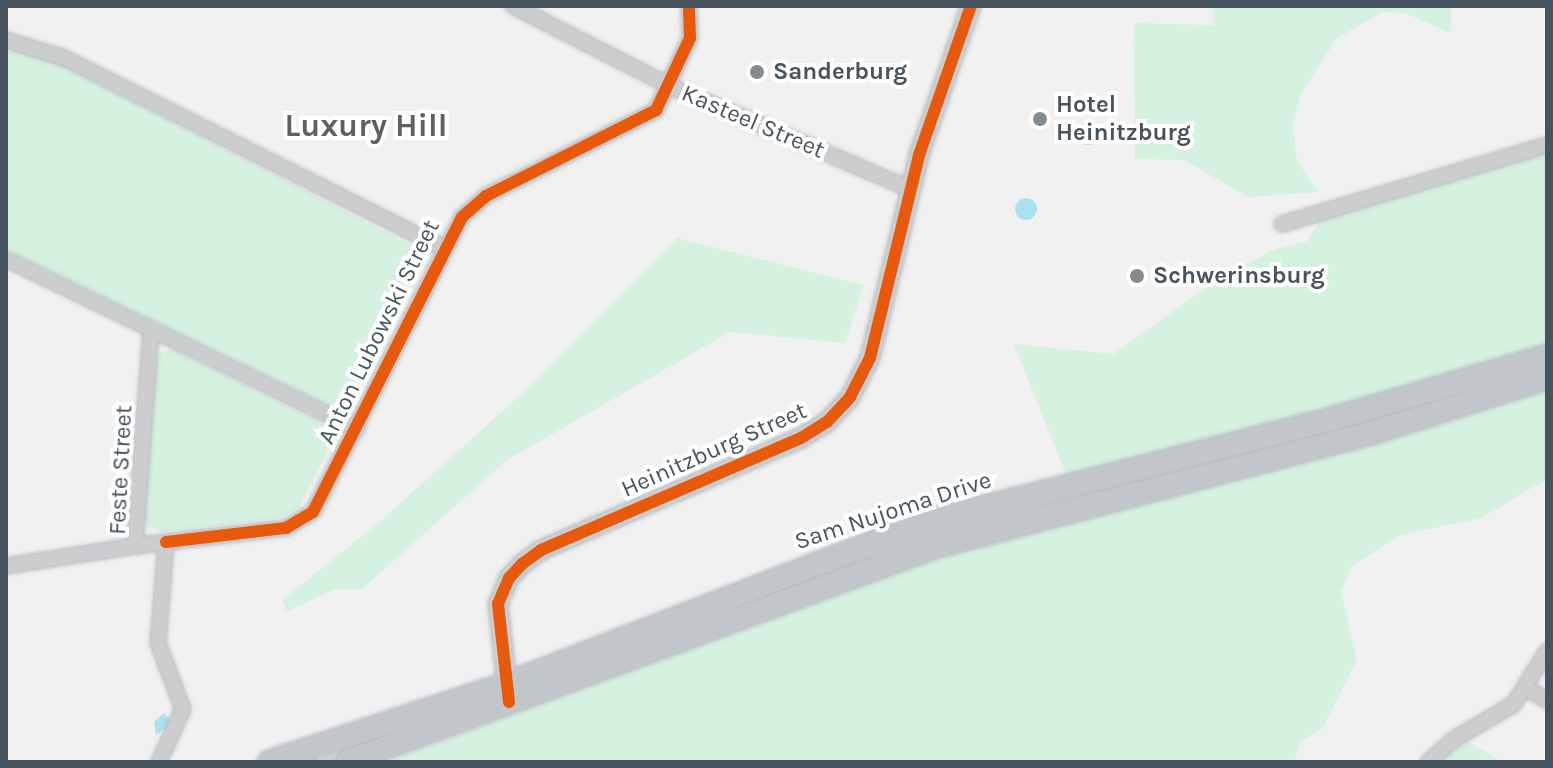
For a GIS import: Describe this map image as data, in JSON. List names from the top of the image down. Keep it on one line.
{"streets":{"highway":["Sam Nujoma Drive"],"street":["Kasteel Street","Anton Lubowski Street","Heinitzburg Street","Feste Street"]},"crossings":[["Kasteel Street","Anton Lubowski Street"],["Kasteel Street","Heinitzburg Street"],["Anton Lubowski Street","Feste Street"],["Heinitzburg Street","Sam Nujoma Drive"]],"districts":["Luxury Hill"],"places":["Sanderburg","Hotel Heinitzburg","Schwerinsburg"]}
